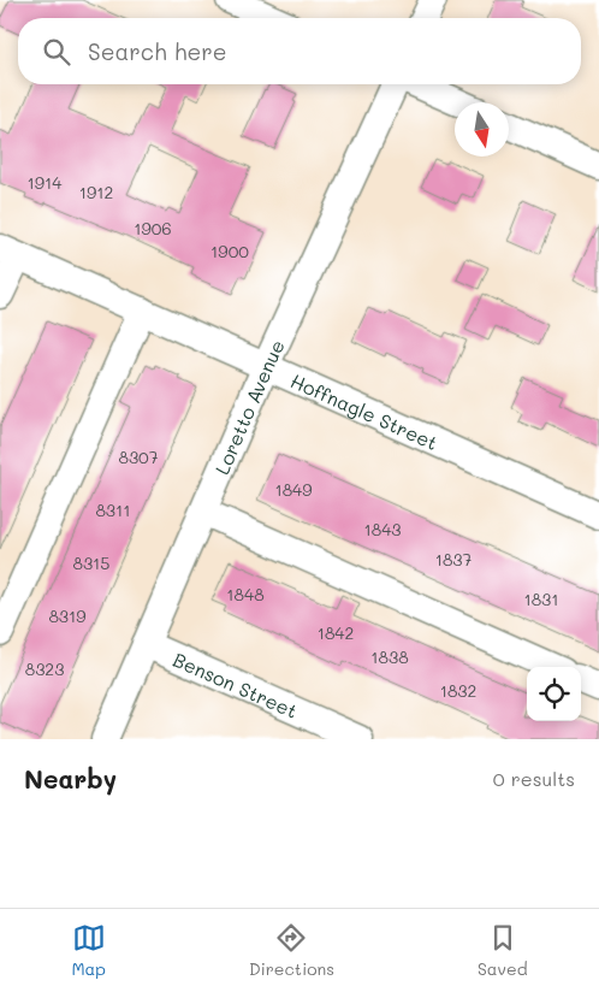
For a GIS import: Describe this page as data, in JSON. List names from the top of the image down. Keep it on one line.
{"streets":{"street":["Loretto Avenue","Hoffnagle Street","Benson Street"]},"crossings":[["Loretto Avenue","Hoffnagle Street"],["Loretto Avenue","Benson Street"]],"house_numbers":["1914","1912","1906","1900","8307","1849","8311","1843","1837","8315","1848","1831","8319","1842","1838","8323","1832"],"north":"bottom","page":{"search":"Search here","heading":["Nearby","0 results"],"nav":["Map","Directions","Saved"]}}
